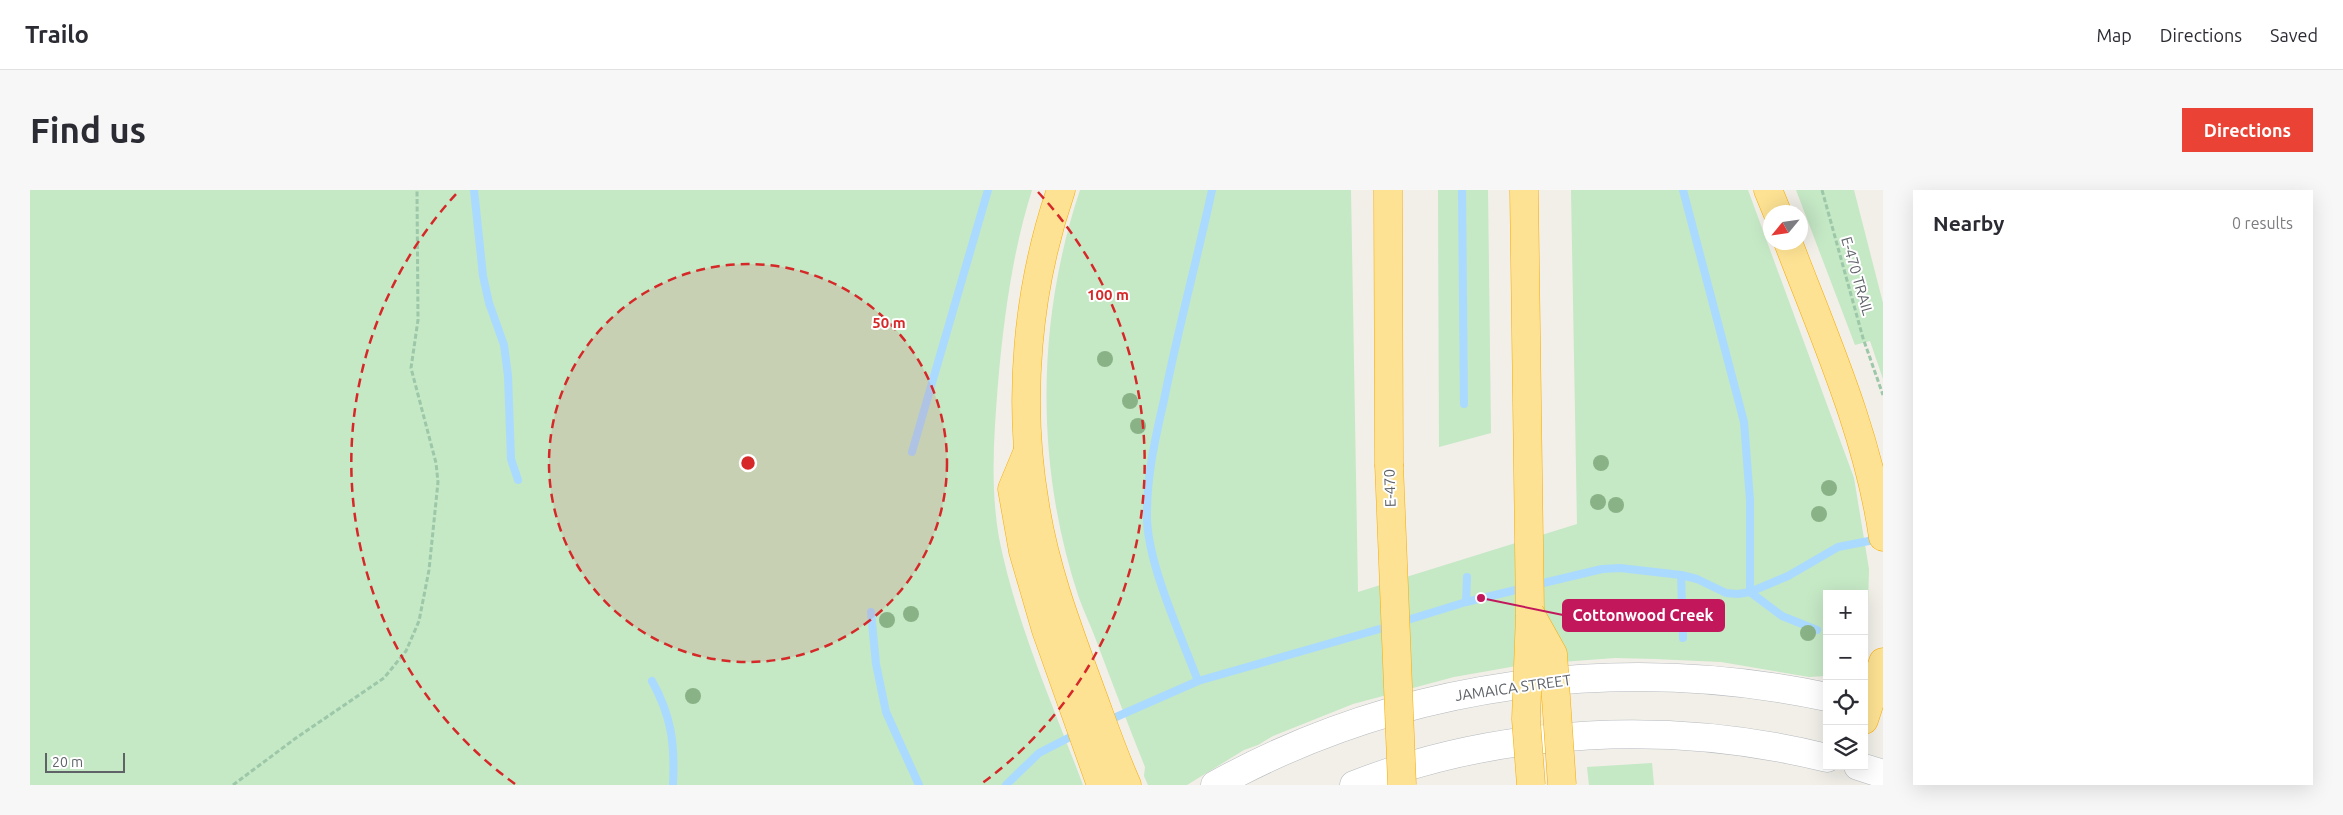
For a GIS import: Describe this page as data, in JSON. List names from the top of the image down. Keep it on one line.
{"streets":{"highway":["E-470"],"main road":["JAMAICA STREET"],"path":["E-470 TRAIL"]},"places":["Cottonwood Creek"],"scale_bar":"20 m","north":"bottom left","page":{"header":"Trailo","nav":["Map","Directions","Saved"],"buttons":"Directions","title":"Find us","heading":["Nearby","0 results"],"map_buttons":["+","−"],"scale":"20 m"},"rings":["100 m","50 m"]}
